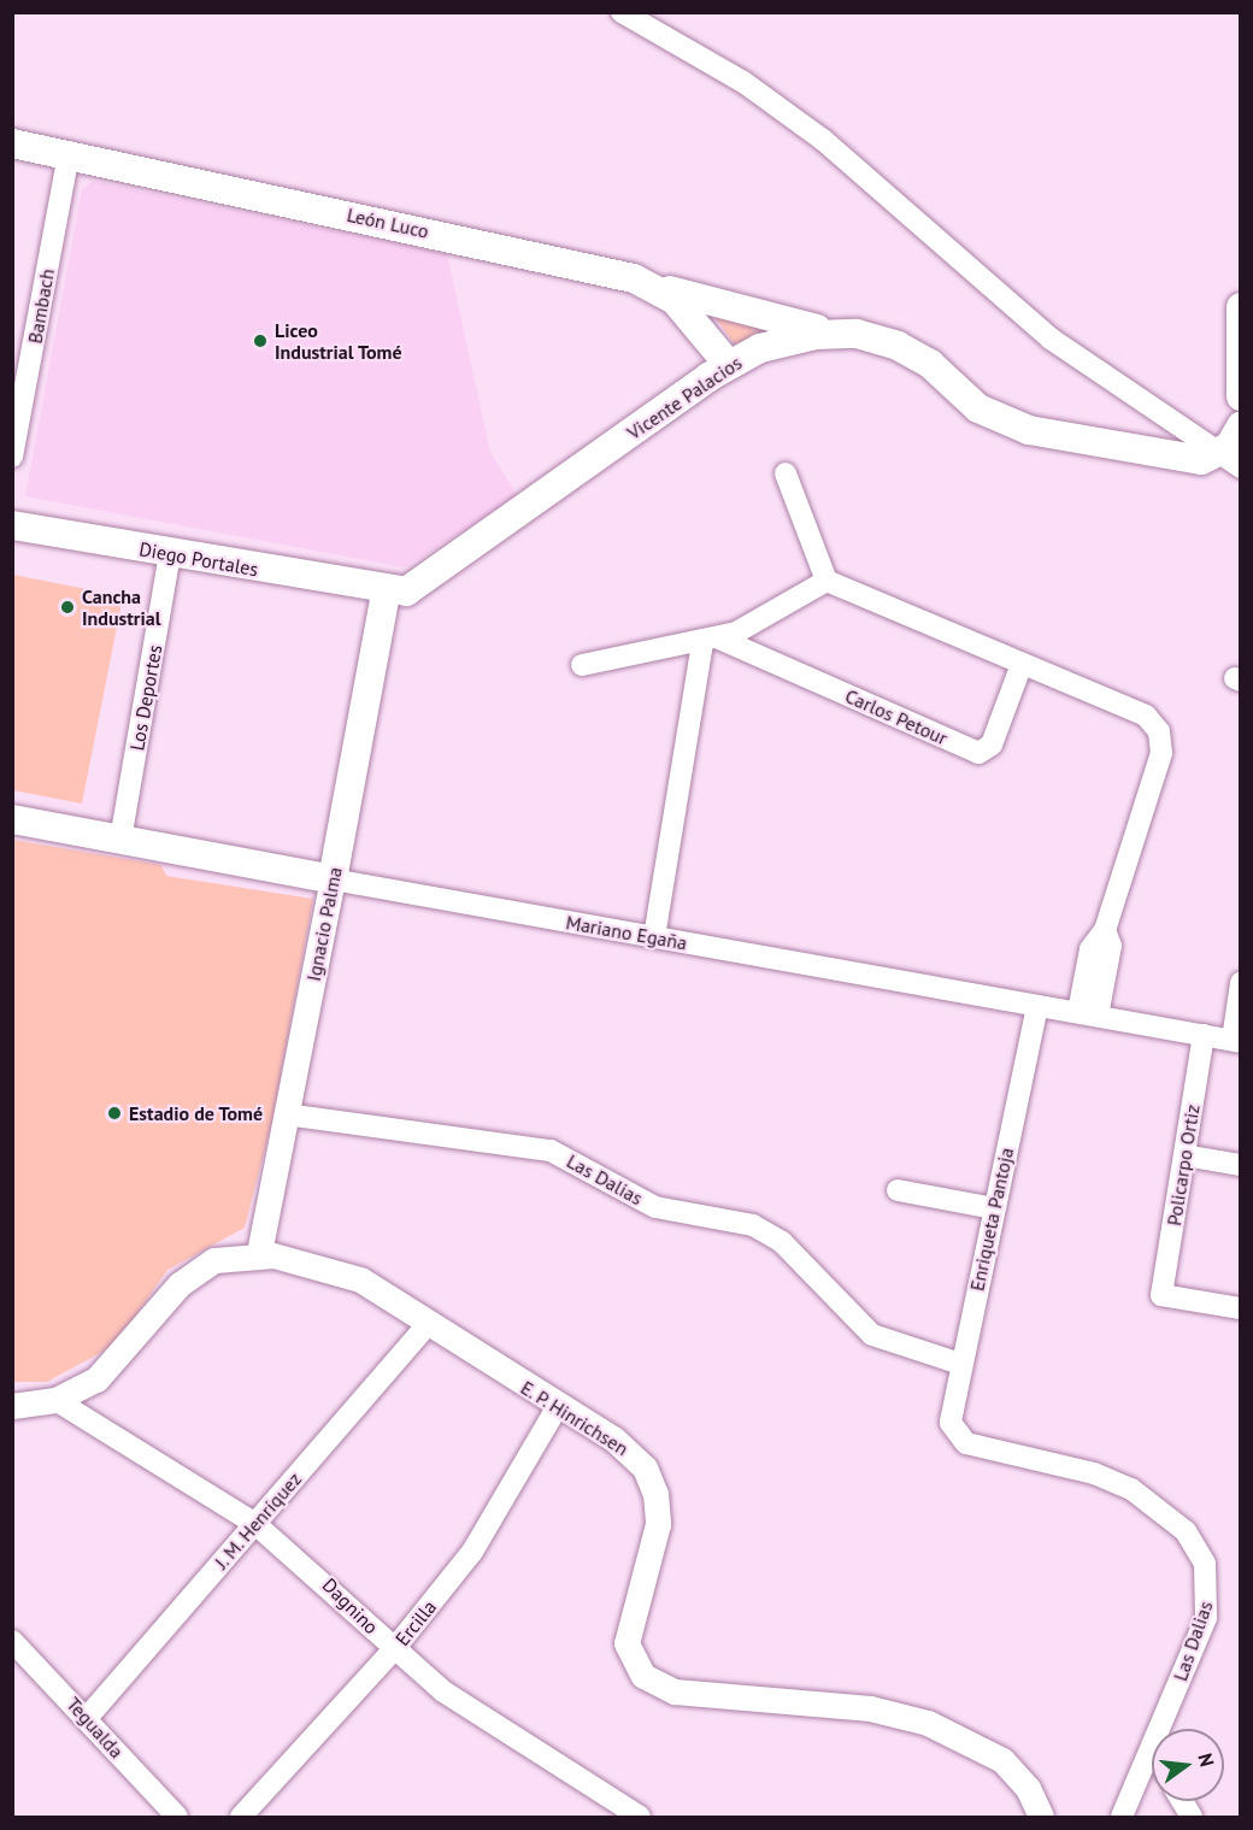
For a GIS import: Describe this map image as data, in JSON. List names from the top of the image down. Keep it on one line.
{"streets":{"main road":["León Luco","Vicente Palacios","Diego Portales","Ignacio Palma","Mariano Egaña"],"street":["Bambach","Los Deportes","Carlos Petour","Policarpo Ortiz","Las Dalias","Enriqueta Pantoja","E. P. Hinrichsen","J. M. Henríquez","Dagnino","Ercilla","Tegualda"]},"crossings":[["León Luco","Bambach"],["León Luco","Vicente Palacios"],["Vicente Palacios","Diego Portales"],["Vicente Palacios","Ignacio Palma"],["Diego Portales","Los Deportes"],["Diego Portales","Ignacio Palma"],["Los Deportes","Mariano Egaña"],["Ignacio Palma","Mariano Egaña"],["Ignacio Palma","Las Dalias"],["Ignacio Palma","E. P. Hinrichsen"],["Mariano Egaña","Policarpo Ortiz"],["Mariano Egaña","Enriqueta Pantoja"],["Las Dalias","Enriqueta Pantoja"],["E. P. Hinrichsen","J. M. Henríquez"],["E. P. Hinrichsen","Ercilla"],["J. M. Henríquez","Dagnino"],["J. M. Henríquez","Tegualda"],["Dagnino","Ercilla"]],"places":["Liceo Industrial Tomé","Cancha Industrial","Estadio de Tomé"],"north":"right"}
